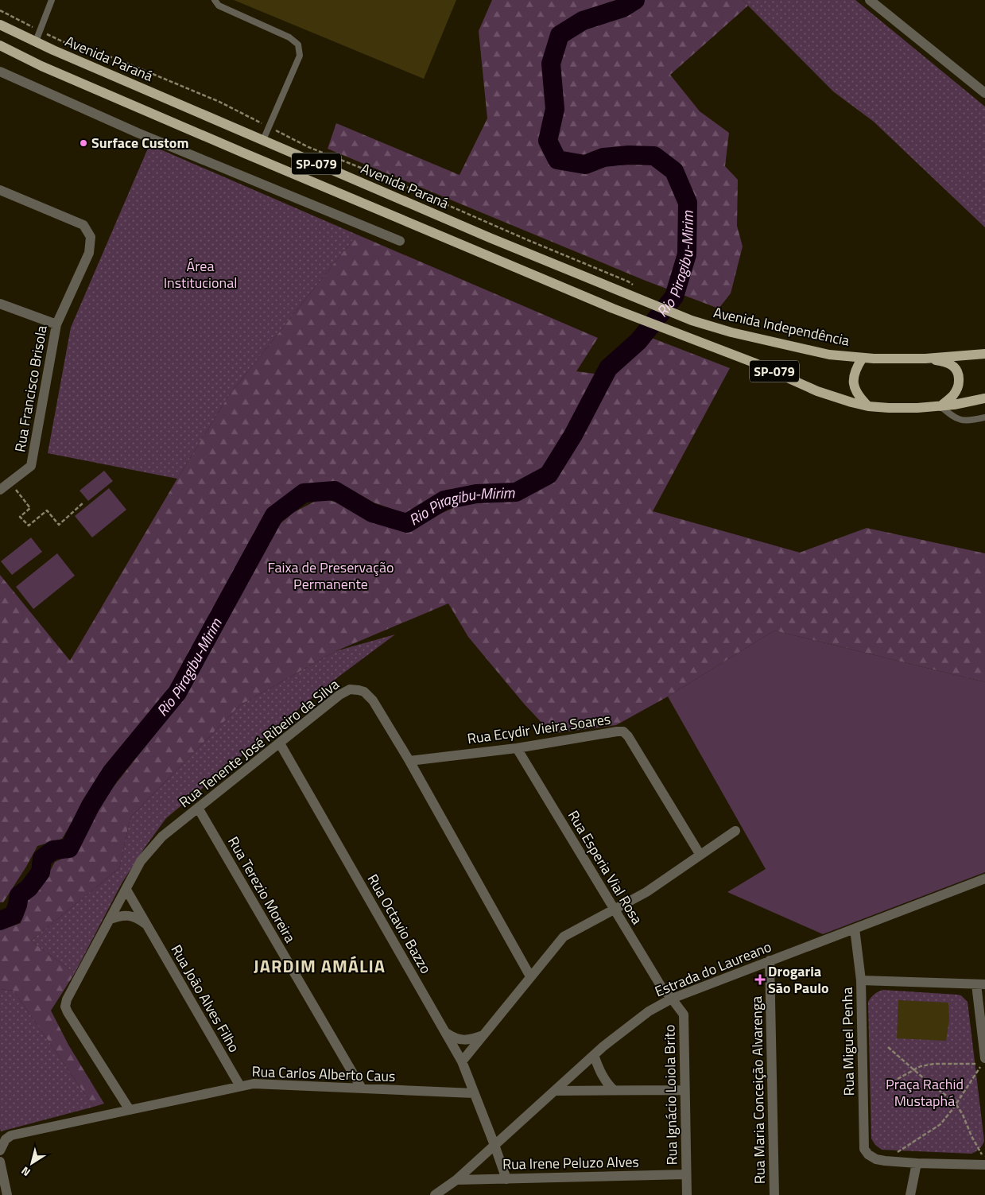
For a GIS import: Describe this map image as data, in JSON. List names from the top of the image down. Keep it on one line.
{"streets":{"main road":["Avenida Paraná","SP-079","Avenida Independência"],"street":["Rua Francisco Brisola","Rua Ecydir Vieira Soares","Rua Tenente José Ribeiro da Silva","Rua Esperia Vial Rosa","Rua Terezio Moreira","Rua Octavio Bazzo","Estrada do Laureano","Rua João Alves Filho","Rua Miguel Penha","Rua Carlos Alberto Caus","Rua Maria Conceição Alvarenga","Rua Ignácio Loiola Brito","Rua Irene Peluzo Alves"]},"crossings":[["Avenida Paraná","Avenida Independência"],["Rua Ecydir Vieira Soares","Rua Tenente José Ribeiro da Silva"],["Rua Ecydir Vieira Soares","Rua Esperia Vial Rosa"],["Rua Tenente José Ribeiro da Silva","Rua Terezio Moreira"],["Rua Tenente José Ribeiro da Silva","Rua Octavio Bazzo"],["Rua Tenente José Ribeiro da Silva","Rua João Alves Filho"],["Rua Tenente José Ribeiro da Silva","Rua Carlos Alberto Caus"],["Rua Esperia Vial Rosa","Estrada do Laureano"],["Rua Esperia Vial Rosa","Rua Ignácio Loiola Brito"],["Rua Terezio Moreira","Rua Carlos Alberto Caus"],["Rua Octavio Bazzo","Estrada do Laureano"],["Rua Octavio Bazzo","Rua Carlos Alberto Caus"],["Rua Octavio Bazzo","Rua Irene Peluzo Alves"],["Estrada do Laureano","Rua Miguel Penha"],["Estrada do Laureano","Rua Maria Conceição Alvarenga"],["Estrada do Laureano","Rua Ignácio Loiola Brito"],["Estrada do Laureano","Rua Irene Peluzo Alves"],["Rua João Alves Filho","Rua Carlos Alberto Caus"],["Rua Ignácio Loiola Brito","Rua Irene Peluzo Alves"]],"districts":["JARDIM AMÁLIA"],"water":["Rio Piragibu-Mirim"],"parks":["Área Institucional","Faixa de Preservação Permanente","Praça Rachid Mustaphá"],"places":{"other":["Surface Custom"],"health":["Drogaria São Paulo"]},"north":"bottom left"}
